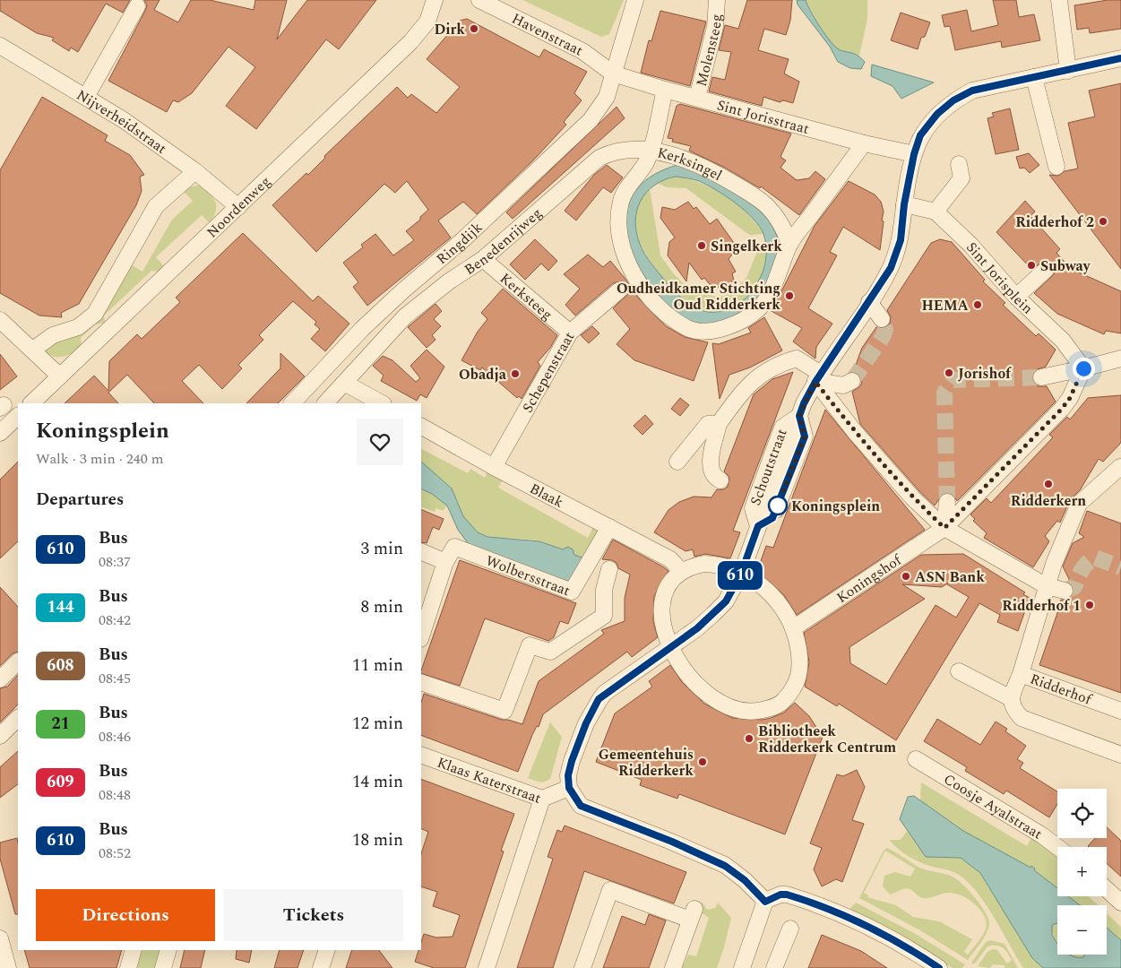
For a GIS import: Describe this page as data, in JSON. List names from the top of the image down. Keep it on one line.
{"streets":{"street":["Havenstraat","Molensteeg","Sint Jorisstraat","Nijverheidstraat","Kerksingel","Noordenweg","Benedenrijweg","Ringdijk","Sint Jorisplein","Kerksteeg","Schepenstraat","Schoutstraat","Blaak","Wolbersstraat","Koningshof","Ridderhof","Klaas Katerstraat","Coosje Ayalstraat"]},"crossings":[["Havenstraat","Sint Jorisstraat"],["Havenstraat","Ringdijk"],["Molensteeg","Sint Jorisstraat"],["Sint Jorisstraat","Kerksingel"],["Sint Jorisstraat","Ringdijk"],["Sint Jorisstraat","Schoutstraat"],["Nijverheidstraat","Noordenweg"],["Kerksingel","Benedenrijweg"],["Benedenrijweg","Kerksteeg"],["Kerksteeg","Schepenstraat"],["Schepenstraat","Blaak"],["Blaak","Wolbersstraat"]],"places":["Dirk","Ridderhof 2","Singelkerk","Subway","Oudheidkamer Stichting Oud Ridderkerk","HEMA","Jorishof","Obadja","Ridderkern","Koningsplein","ASN Bank","Ridderhof 1","Bibliotheek Ridderkerk Centrum","Gemeentehuis Ridderkerk"],"lines":["bus line 610"],"page":{"on_map":"610","heading":[["Koningsplein","Walk · 3 min · 240 m"],"Departures"],"list":[{"mark":"610","name":"Bus","note":"08:37","value":"3 min"},{"mark":"144","name":"Bus","note":"08:42","value":"8 min"},{"mark":"608","name":"Bus","note":"08:45","value":"11 min"},{"mark":"21","name":"Bus","note":"08:46","value":"12 min"},{"mark":"609","name":"Bus","note":"08:48","value":"14 min"},{"mark":"610","name":"Bus","note":"08:52","value":"18 min"}],"map_buttons":["+","−"],"buttons":["Directions","Tickets"]}}
